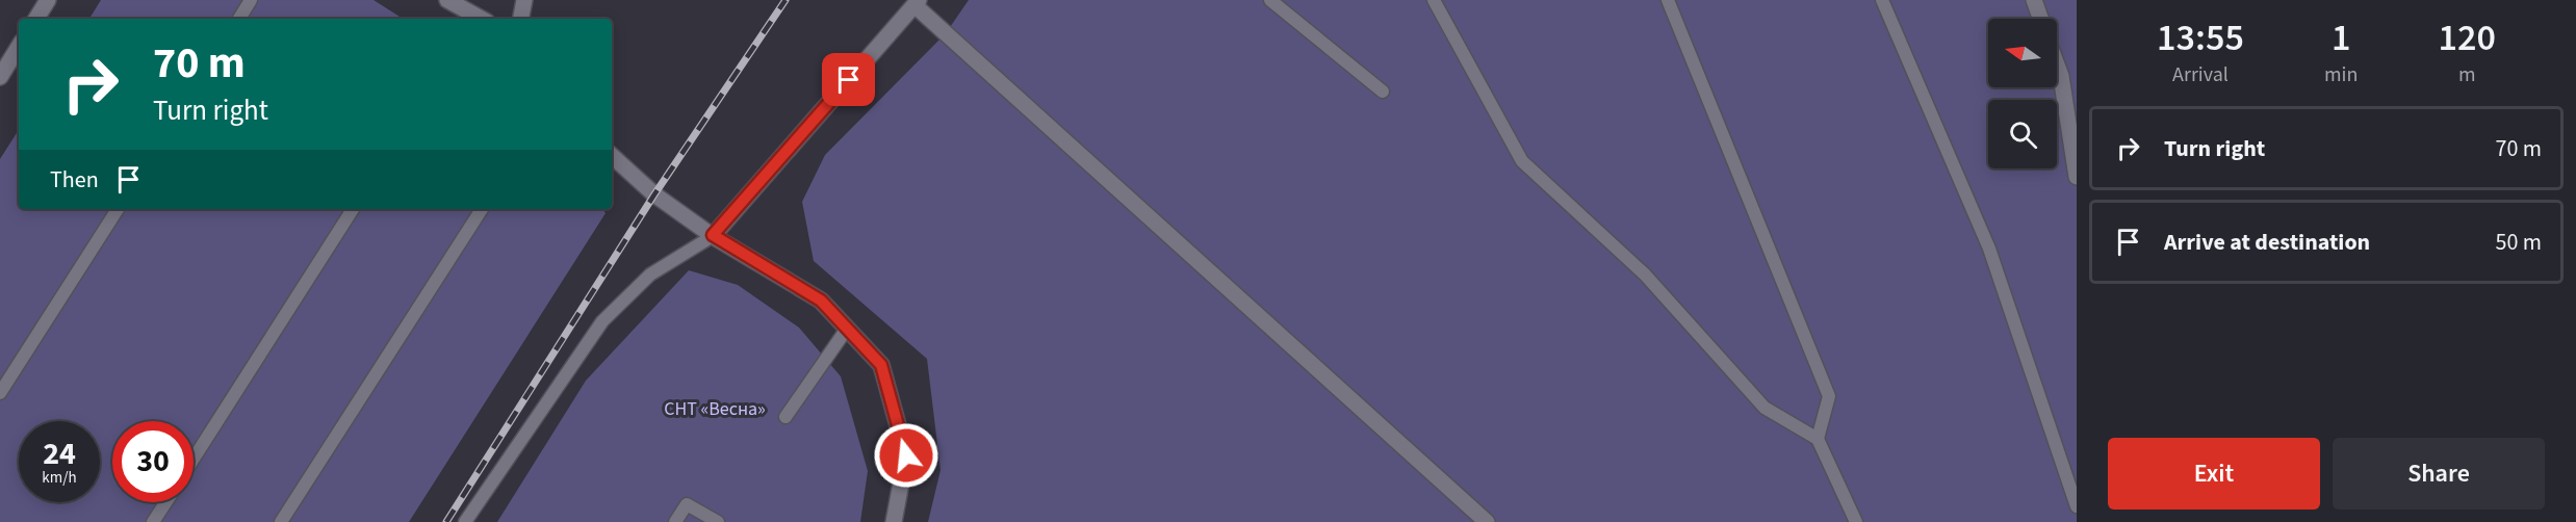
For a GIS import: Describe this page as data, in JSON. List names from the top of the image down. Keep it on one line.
{"parks":["СНТ «Весна»"],"north":"left","page":{"eta":["13:55","Arrival","1","min","120","m"],"turn":["70 m","Turn right"],"list":[{"name":"Turn right","value":"70 m"},{"name":"Arrive at destination","value":"50 m"}],"then":"Then","speed":"24 km/h","limit":"30","buttons":["Exit","Share"]}}
